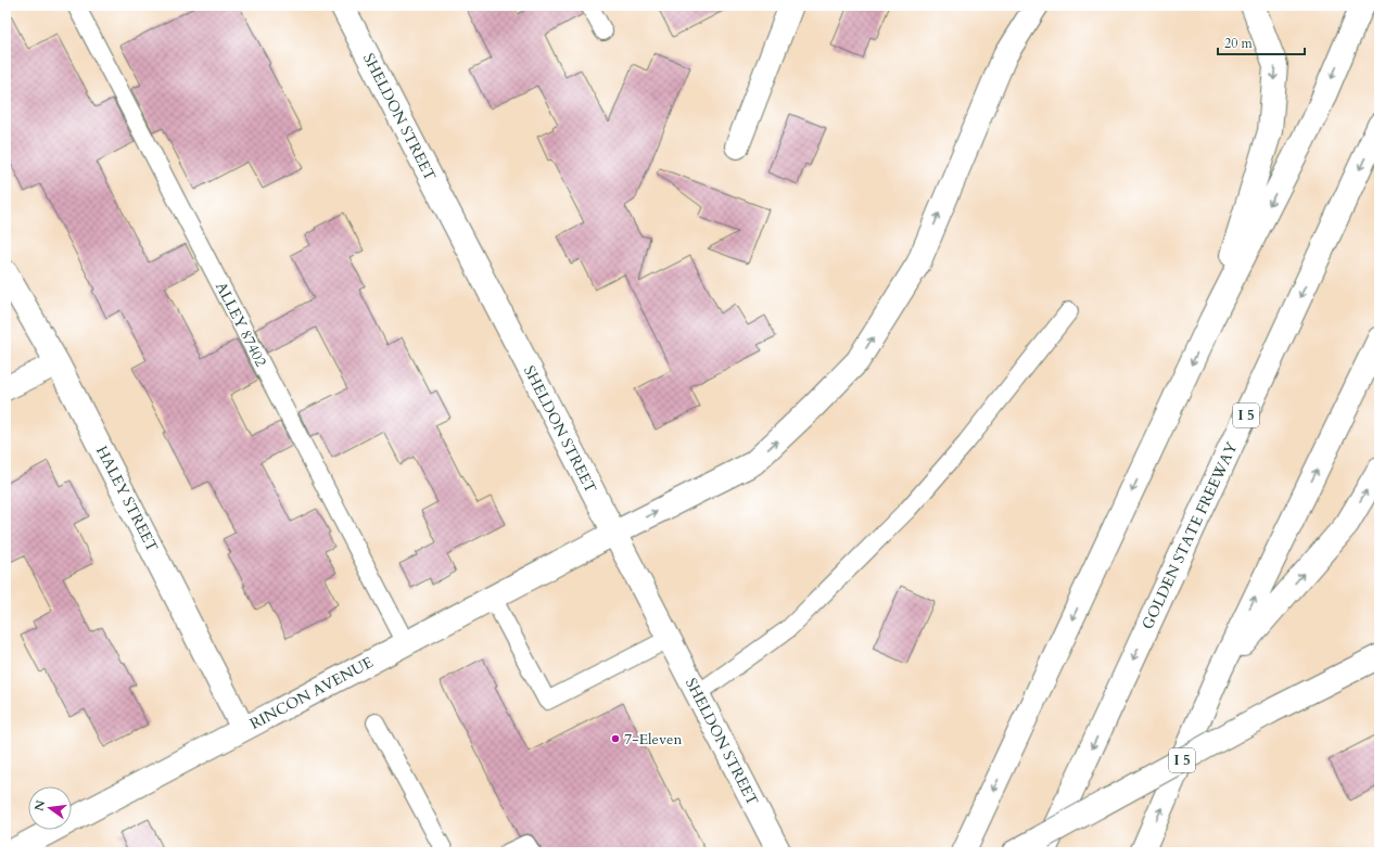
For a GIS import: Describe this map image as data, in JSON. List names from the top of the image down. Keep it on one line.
{"streets":{"main road":["SHELDON STREET","I 5","HALEY STREET","GOLDEN STATE FREEWAY","RINCON AVENUE"],"lane":["ALLEY 87402"]},"crossings":[["SHELDON STREET","RINCON AVENUE"],["ALLEY 87402","RINCON AVENUE"],["HALEY STREET","RINCON AVENUE"]],"one_way":["RINCON AVENUE"],"places":["7-Eleven"],"scale_bar":"20 m","north":"left"}
